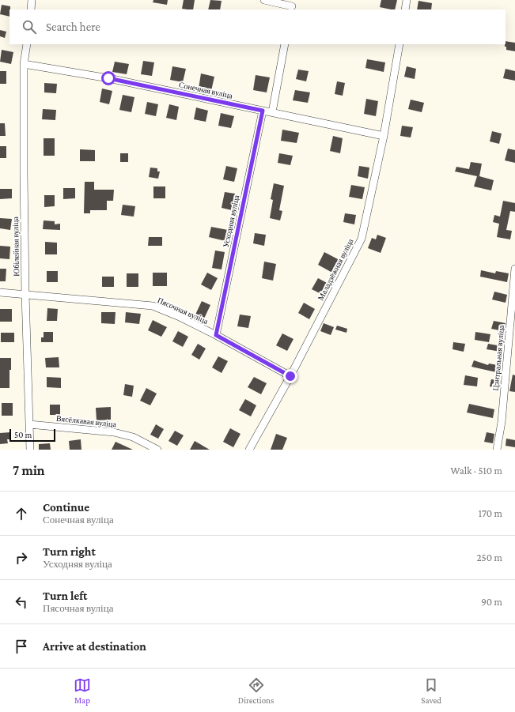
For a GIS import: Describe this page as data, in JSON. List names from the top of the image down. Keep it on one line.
{"streets":{"street":["Сонечная вуліца","Усходняя вуліца","Юбілейная вуліца","Маладзёжная вуліца","Пясочная вуліца","Цэнтральная вуліца","Вясёлкавая вуліца"]},"crossings":[["Сонечная вуліца","Усходняя вуліца"],["Сонечная вуліца","Юбілейная вуліца"],["Сонечная вуліца","Маладзёжная вуліца"],["Усходняя вуліца","Пясочная вуліца"],["Юбілейная вуліца","Пясочная вуліца"],["Юбілейная вуліца","Вясёлкавая вуліца"],["Маладзёжная вуліца","Пясочная вуліца"]],"scale_bar":"50 m","page":{"search":"Search here","scale":"50 m","heading":["7 min","Walk · 510 m"],"list":[["Continue","Сонечная вуліца","170 m"],["Turn right","Усходняя вуліца","250 m"],["Turn left","Пясочная вуліца","90 m"],"Arrive at destination"],"nav":["Map","Directions","Saved"]}}
